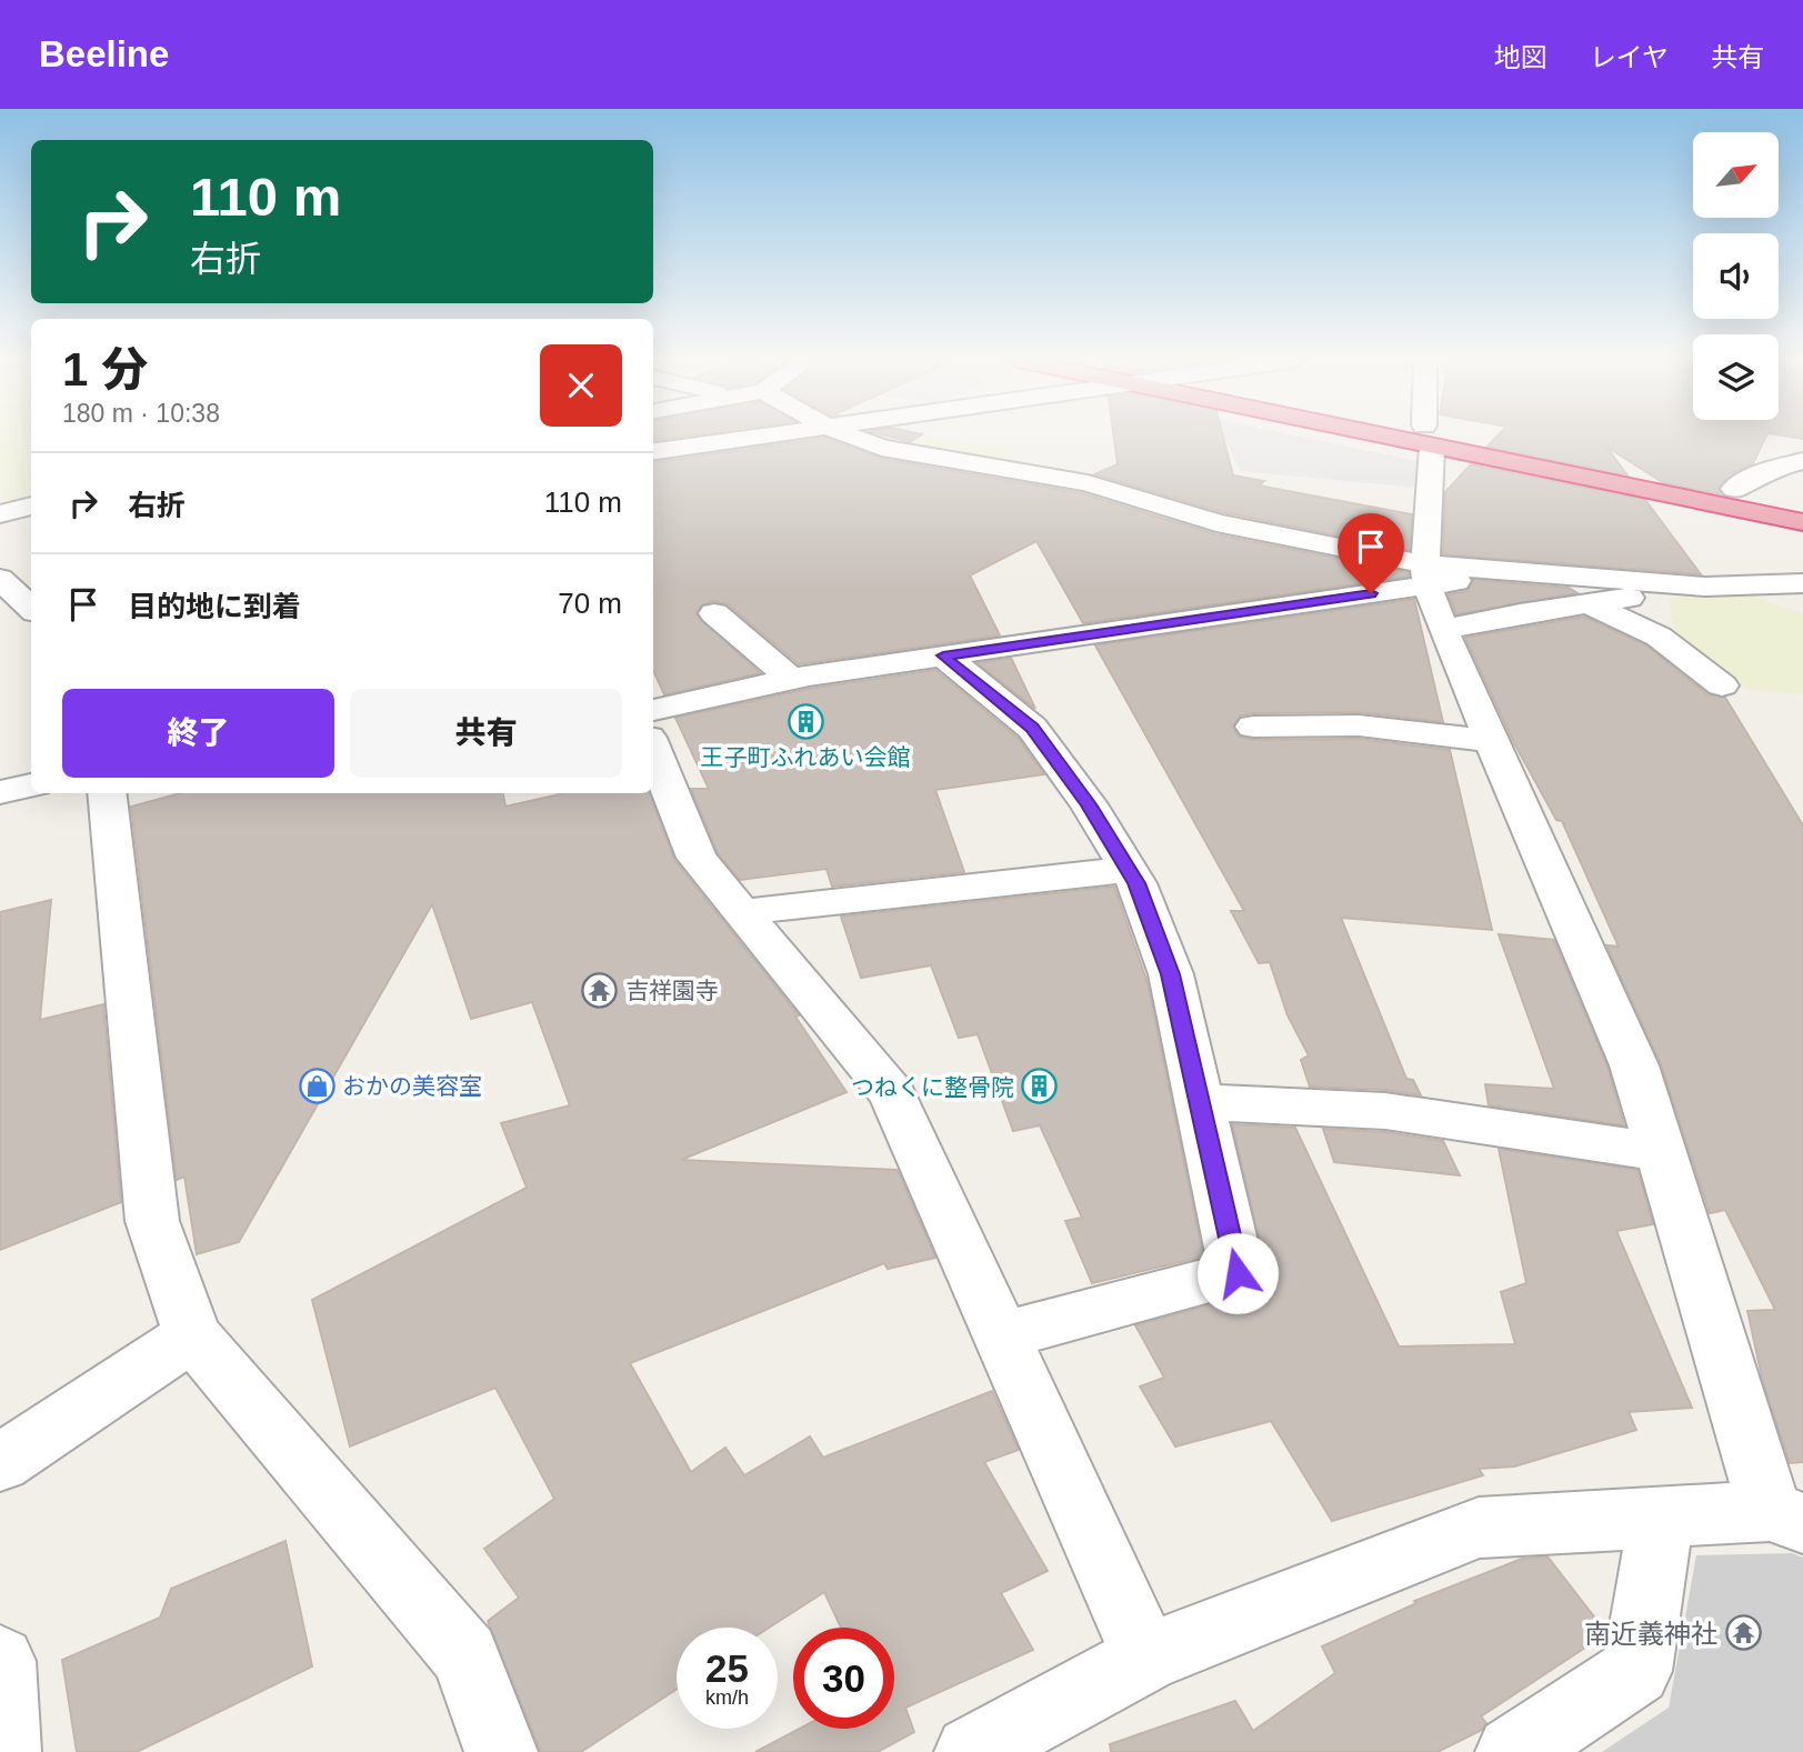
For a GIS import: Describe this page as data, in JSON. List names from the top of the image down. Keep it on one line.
{"places":{"building":["王子町ふれあい会館","つねくに整骨院"],"temple":["吉祥園寺","南近義神社"],"shop":["おかの美容室"]},"north":"top right","page":{"header":"Beeline","nav":["地図","レイヤ","共有"],"turn":["110 m","右折"],"heading":["1 分","180 m · 10:38"],"list":[{"name":"右折","value":"110 m"},{"name":"目的地に到着","value":"70 m"}],"buttons":["終了","共有"],"speed":"25 km/h","limit":"30"}}
